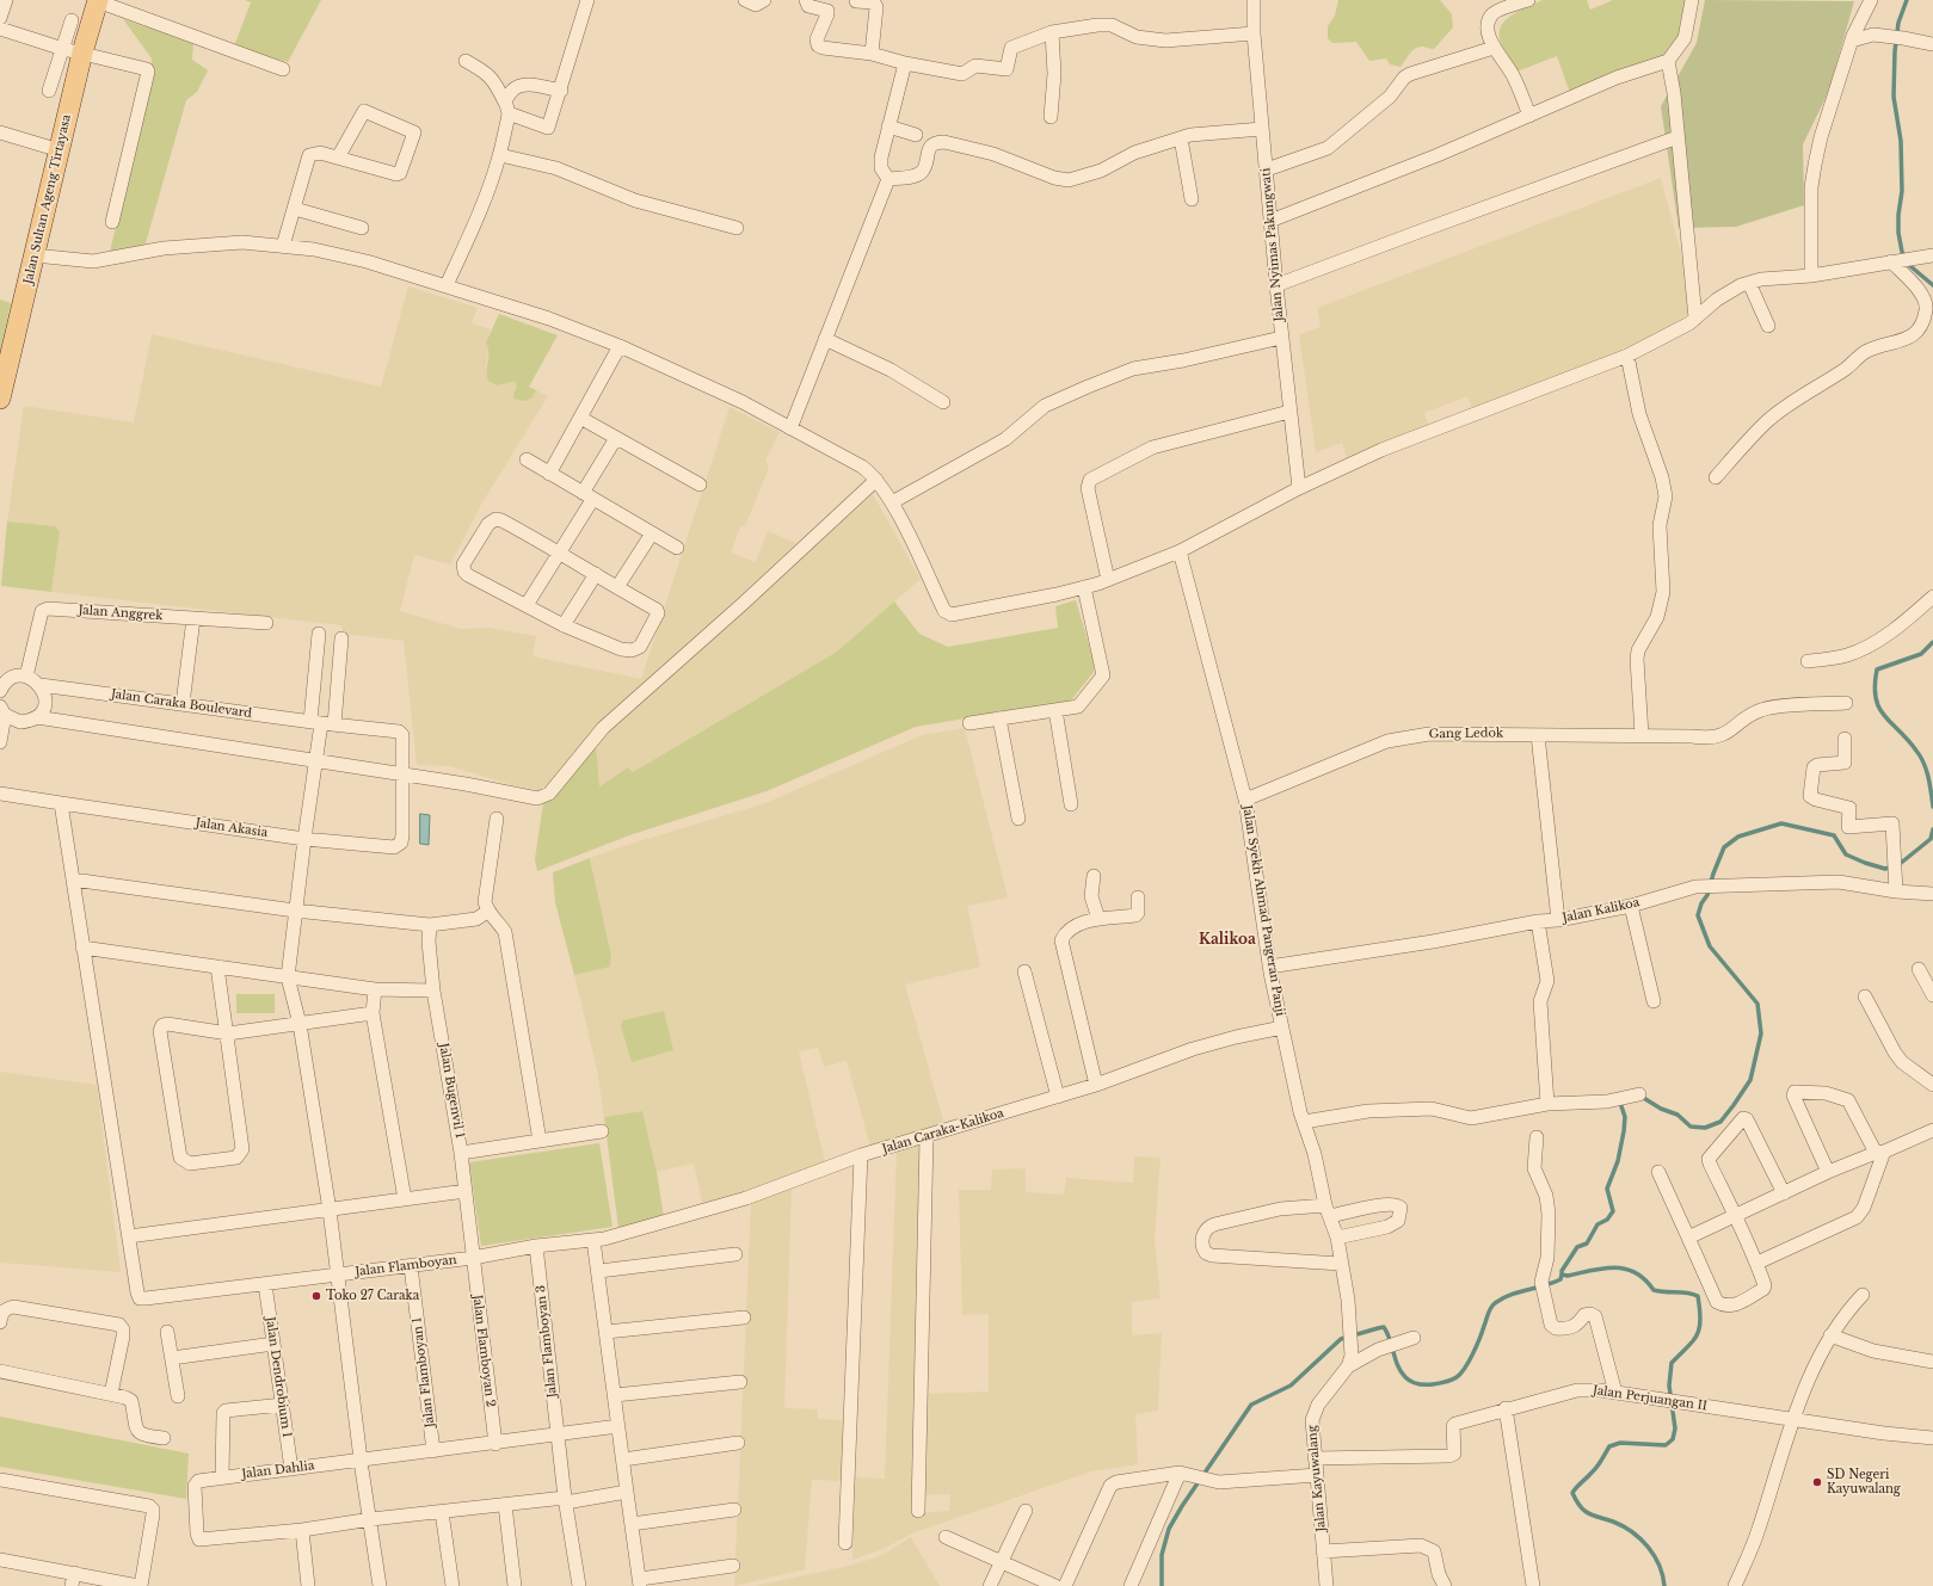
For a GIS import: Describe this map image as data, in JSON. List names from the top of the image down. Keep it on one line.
{"streets":{"main road":["Jalan Sultan Ageng Tirtayasa"],"street":["Jalan Nyimas Pakungwati","Jalan Anggrek","Jalan Caraka Boulevard","Gang Ledok","Jalan Akasia","Jalan Syekh Ahmad Pangeran Panji","Jalan Kalikoa","Jalan Bugenvil 1","Jalan Caraka-Kalikoa","Jalan Flamboyan","Jalan Flamboyan 3","Jalan Flamboyan 2","Jalan Flamboyan 1","Jalan Dendrobium 1","Jalan Perjuangan II","Jalan Dahlia","Jalan Kayuwalang"]},"crossings":[["Jalan Caraka Boulevard","Jalan Akasia"],["Gang Ledok","Jalan Syekh Ahmad Pangeran Panji"],["Jalan Syekh Ahmad Pangeran Panji","Jalan Kalikoa"],["Jalan Syekh Ahmad Pangeran Panji","Jalan Caraka-Kalikoa"],["Jalan Syekh Ahmad Pangeran Panji","Jalan Kayuwalang"],["Jalan Bugenvil 1","Jalan Flamboyan"],["Jalan Bugenvil 1","Jalan Flamboyan 2"],["Jalan Caraka-Kalikoa","Jalan Flamboyan"],["Jalan Caraka-Kalikoa","Jalan Flamboyan 3"],["Jalan Flamboyan","Jalan Flamboyan 3"],["Jalan Flamboyan","Jalan Flamboyan 2"],["Jalan Flamboyan","Jalan Flamboyan 1"],["Jalan Flamboyan","Jalan Dendrobium 1"],["Jalan Flamboyan 3","Jalan Dahlia"],["Jalan Flamboyan 2","Jalan Dahlia"],["Jalan Flamboyan 1","Jalan Dahlia"],["Jalan Dendrobium 1","Jalan Dahlia"],["Jalan Perjuangan II","Jalan Kayuwalang"]],"districts":["Kalikoa"],"places":["Toko 27 Caraka","SD Negeri Kayuwalang"]}
